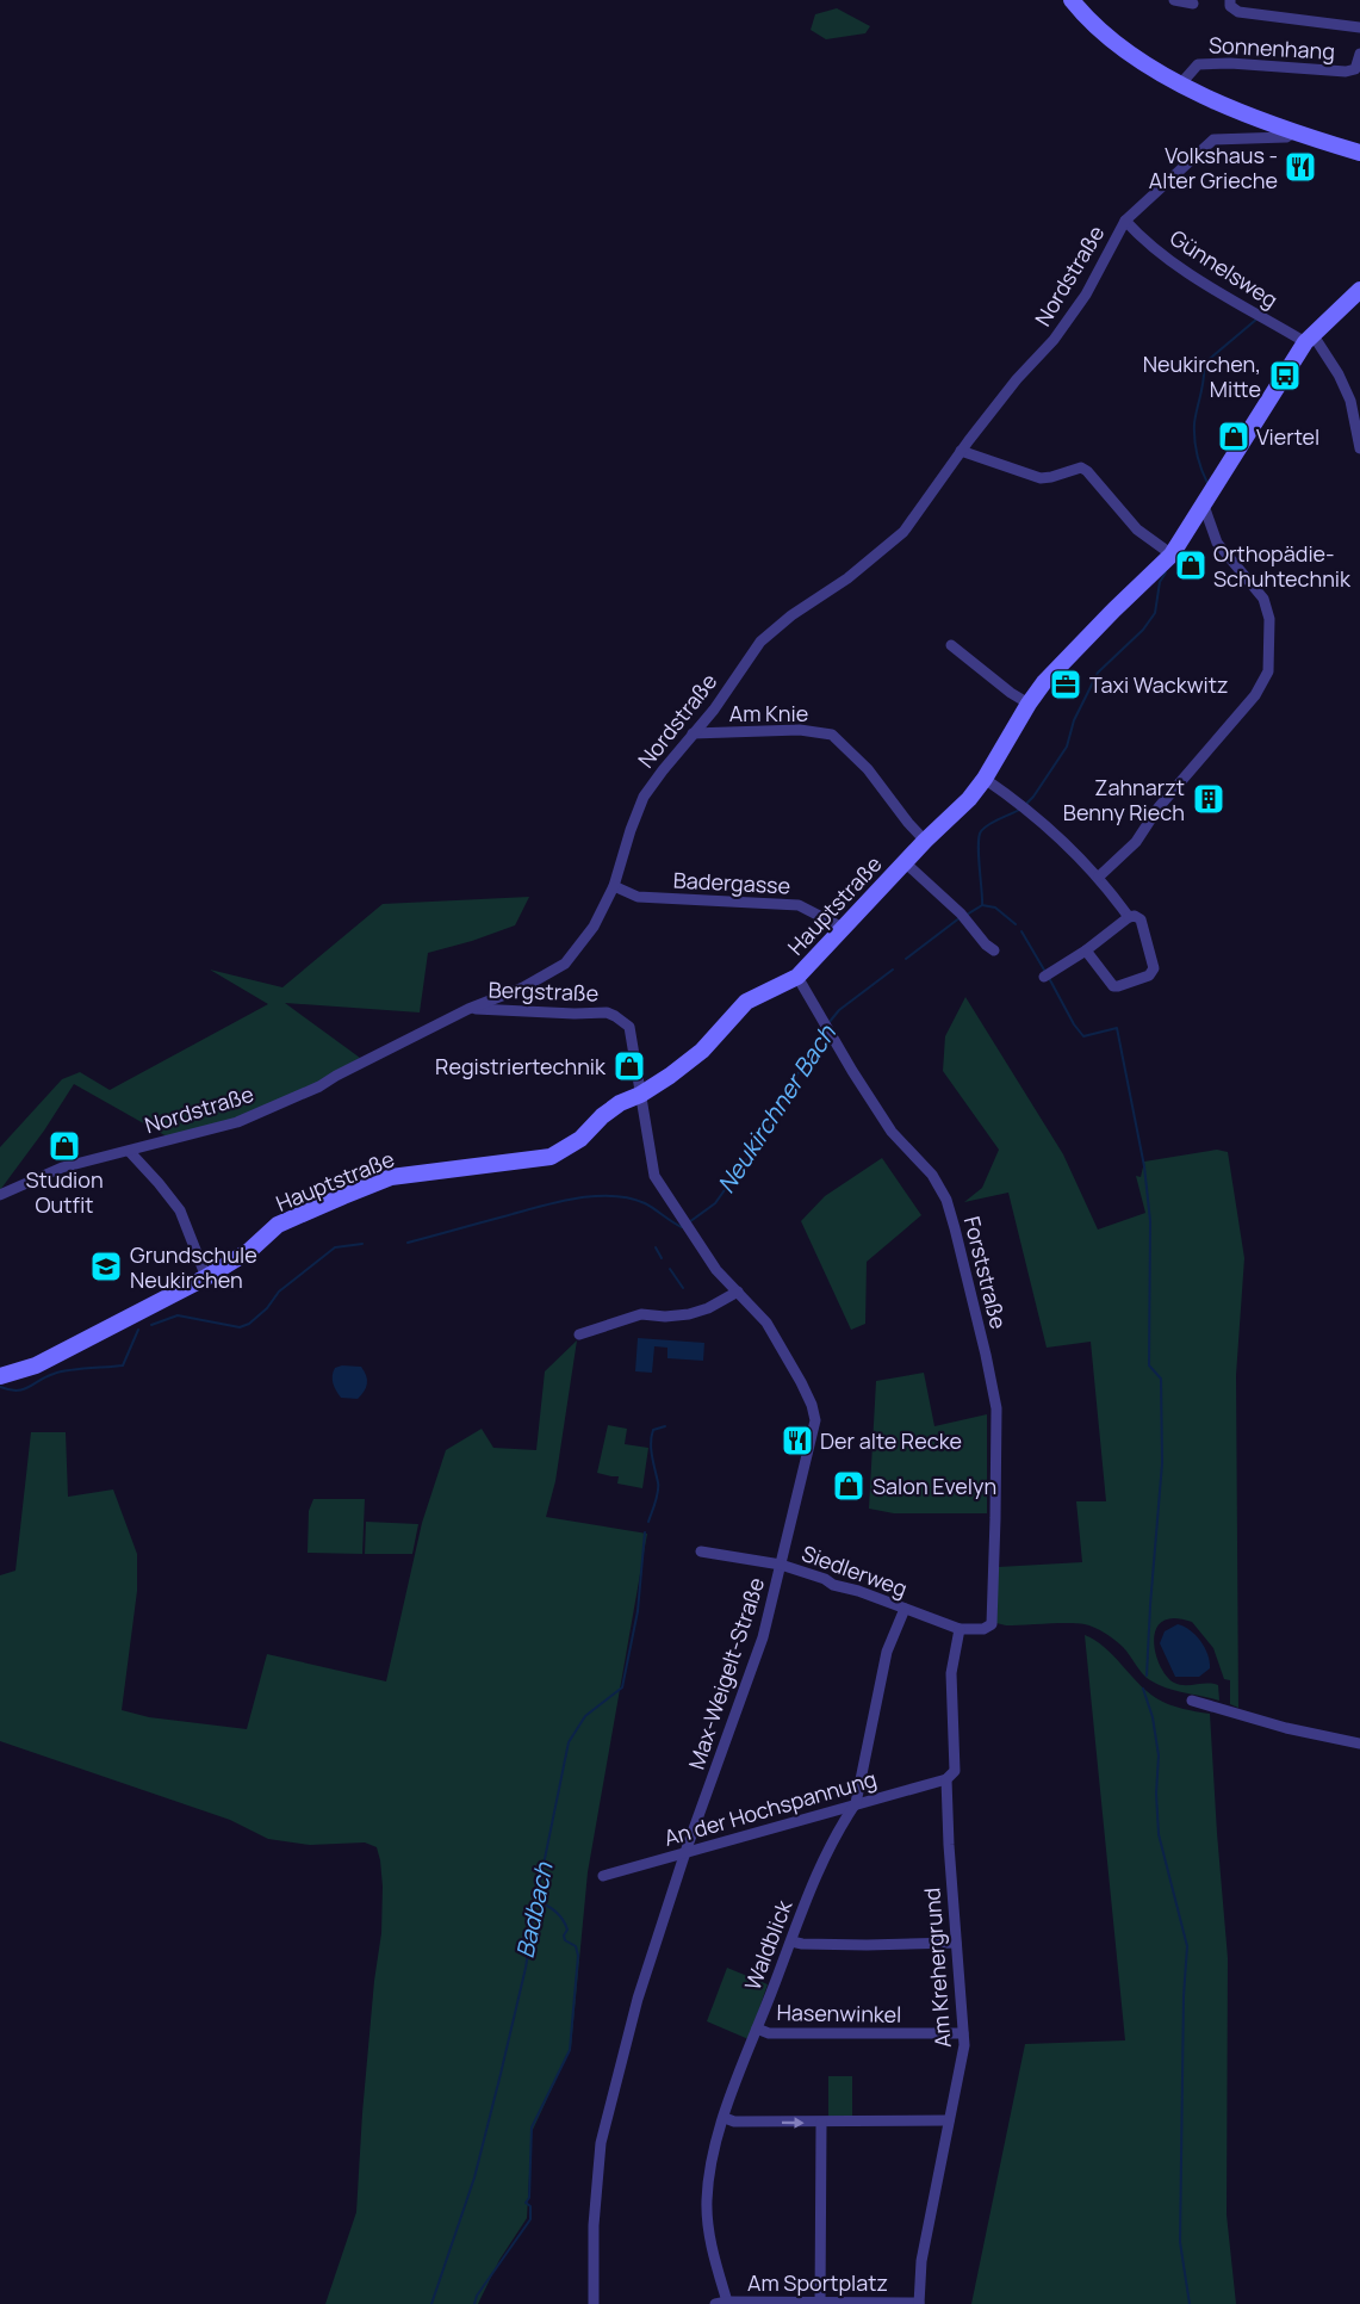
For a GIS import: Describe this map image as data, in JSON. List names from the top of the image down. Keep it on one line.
{"streets":{"street":["Sonnenhang","Günnelsweg","Nordstraße","Am Knie","Badergasse","Hauptstraße","Bergstraße","Forststraße","Siedlerweg","Max-Weigelt-Straße","An der Hochspannung","Waldblick","Am Krehergrund","Hasenwinkel","Am Sportplatz"]},"crossings":[["Günnelsweg","Nordstraße"],["Günnelsweg","Hauptstraße"],["Nordstraße","Am Knie"],["Nordstraße","Badergasse"],["Nordstraße","Bergstraße"],["Am Knie","Hauptstraße"],["Badergasse","Hauptstraße"],["Hauptstraße","Bergstraße"],["Hauptstraße","Forststraße"],["Hauptstraße","Max-Weigelt-Straße"],["Bergstraße","Max-Weigelt-Straße"],["Forststraße","Siedlerweg"],["Siedlerweg","Max-Weigelt-Straße"],["Siedlerweg","Waldblick"],["Siedlerweg","Am Krehergrund"],["Max-Weigelt-Straße","An der Hochspannung"],["An der Hochspannung","Waldblick"],["An der Hochspannung","Am Krehergrund"],["Waldblick","Hasenwinkel"],["Waldblick","Am Sportplatz"],["Am Krehergrund","Hasenwinkel"],["Am Krehergrund","Am Sportplatz"]],"water":["Neukirchner Bach","Badbach"],"places":{"restaurant":["Volkshaus - Alter Grieche","Der alte Recke"],"bus stop":["Neukirchen, Mitte"],"shop":["Viertel","Orthopädie- Schuhtechnik","Registriertechnik","Studion Outfit","Salon Evelyn"],"office":["Taxi Wackwitz"],"building":["Zahnarzt Benny Riech"],"school or university":["Grundschule Neukirchen"]}}
